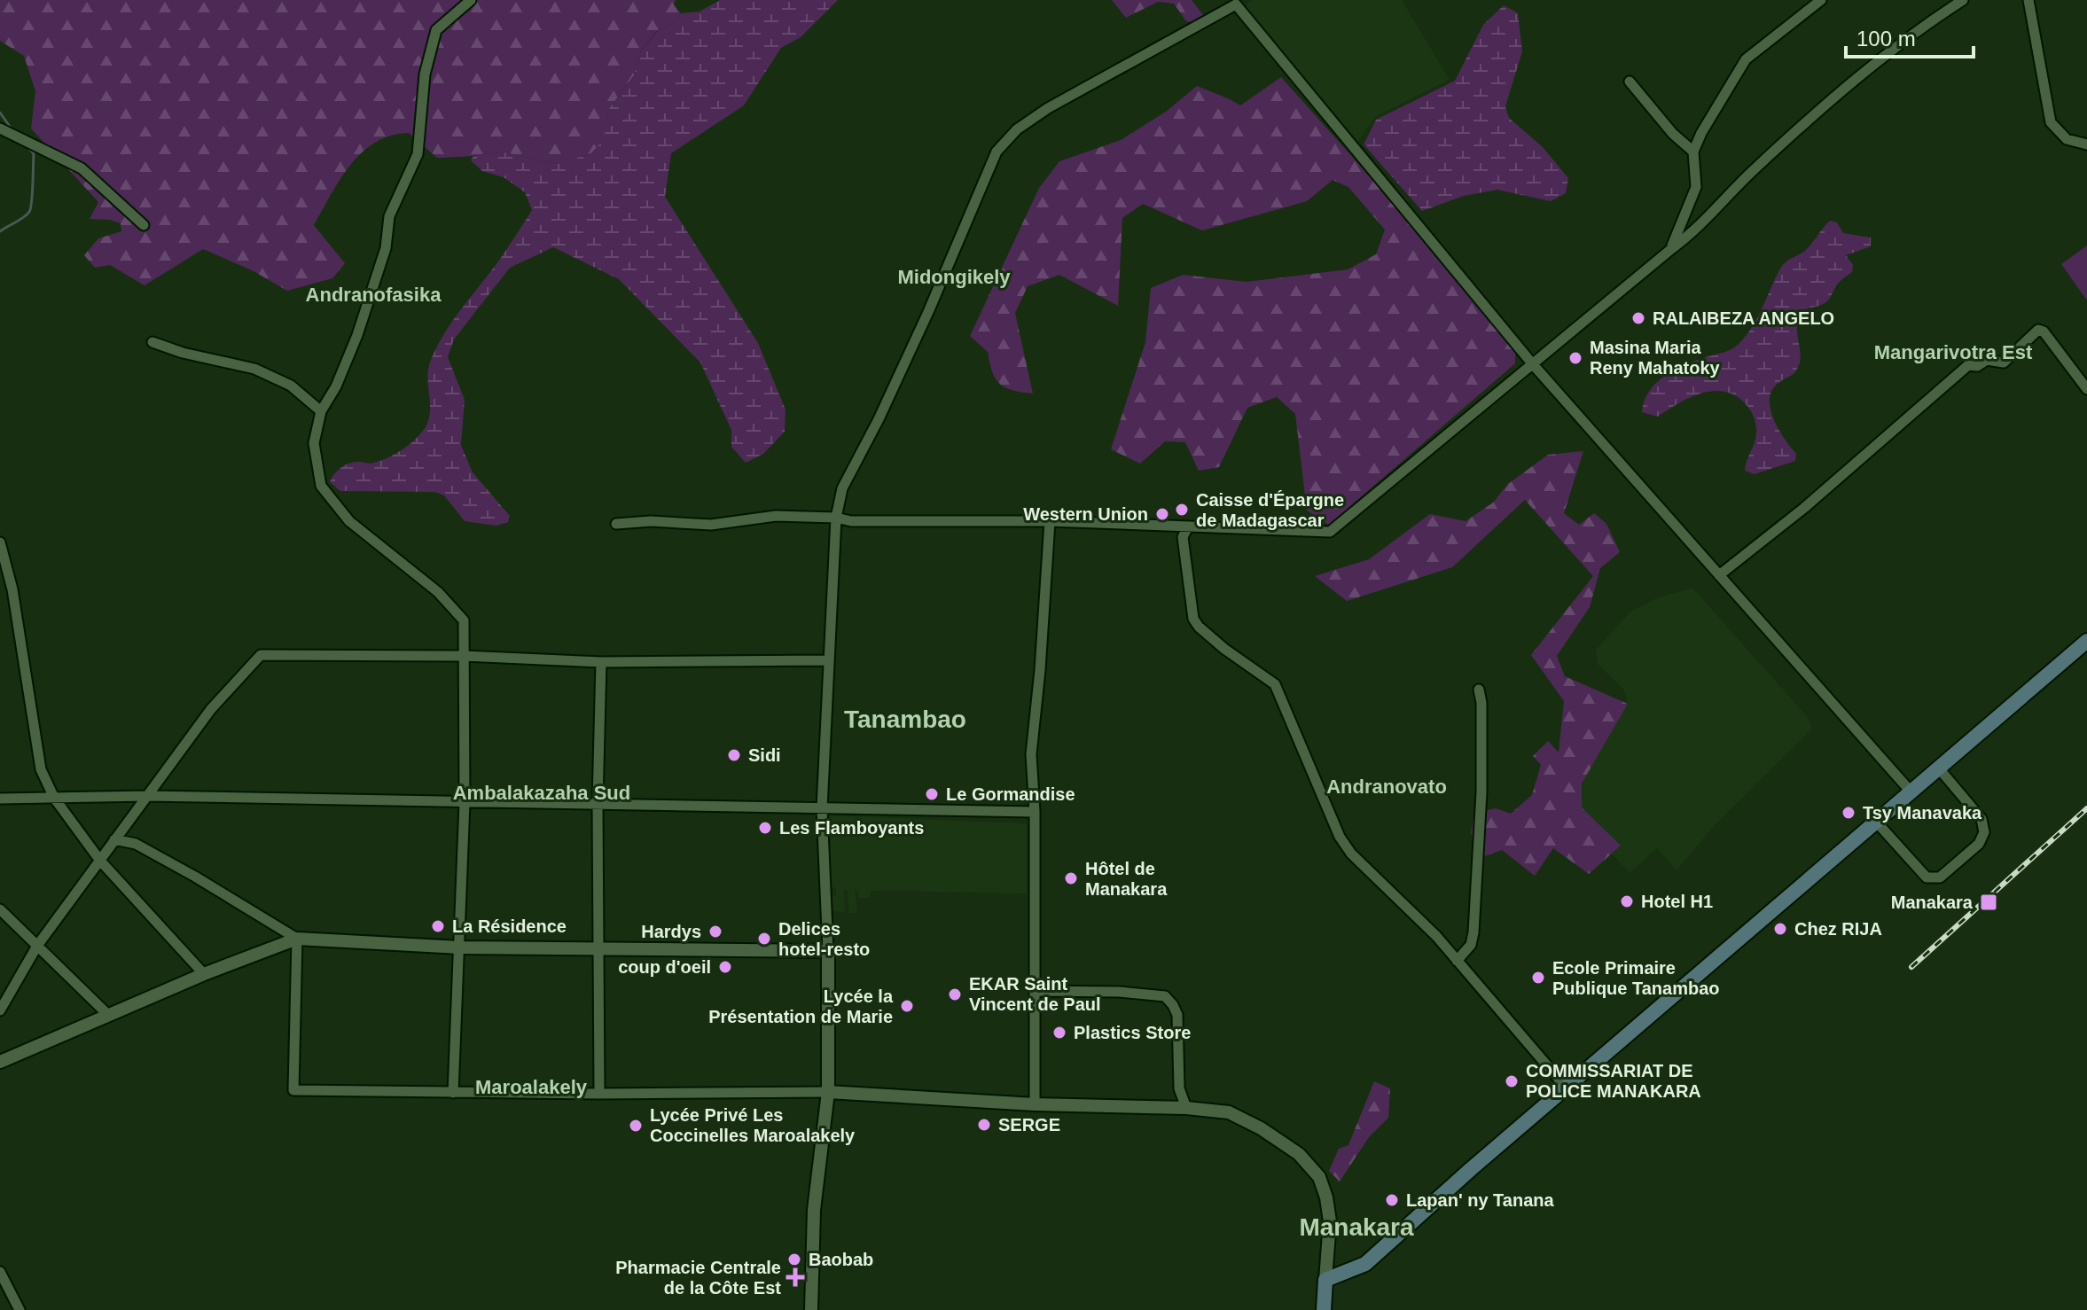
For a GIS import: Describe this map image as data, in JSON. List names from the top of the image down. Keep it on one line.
{"districts":["Midongikely","Andranofasika","Mangarivotra Est","Tanambao","Andranovato","Ambalakazaha Sud","Maroalakely","Manakara"],"places":{"other":["RALAIBEZA ANGELO","Masina Maria Reny Mahatoky","Caisse d'Épargne de Madagascar","Western Union","Sidi","Le Gormandise","Tsy Manavaka","Les Flamboyants","Hôtel de Manakara","Hotel H1","La Résidence","Chez RIJA","Hardys","Delices hotel-resto","coup d'oeil","Ecole Primaire Publique Tanambao","EKAR Saint Vincent de Paul","Lycée la Présentation de Marie","Plastics Store","COMMISSARIAT DE POLICE MANAKARA","SERGE","Lycée Privé Les Coccinelles Maroalakely","Lapan' ny Tanana","Baobab"],"transit":["Manakara"],"health":["Pharmacie Centrale de la Côte Est"]},"scale_bar":"100 m"}
